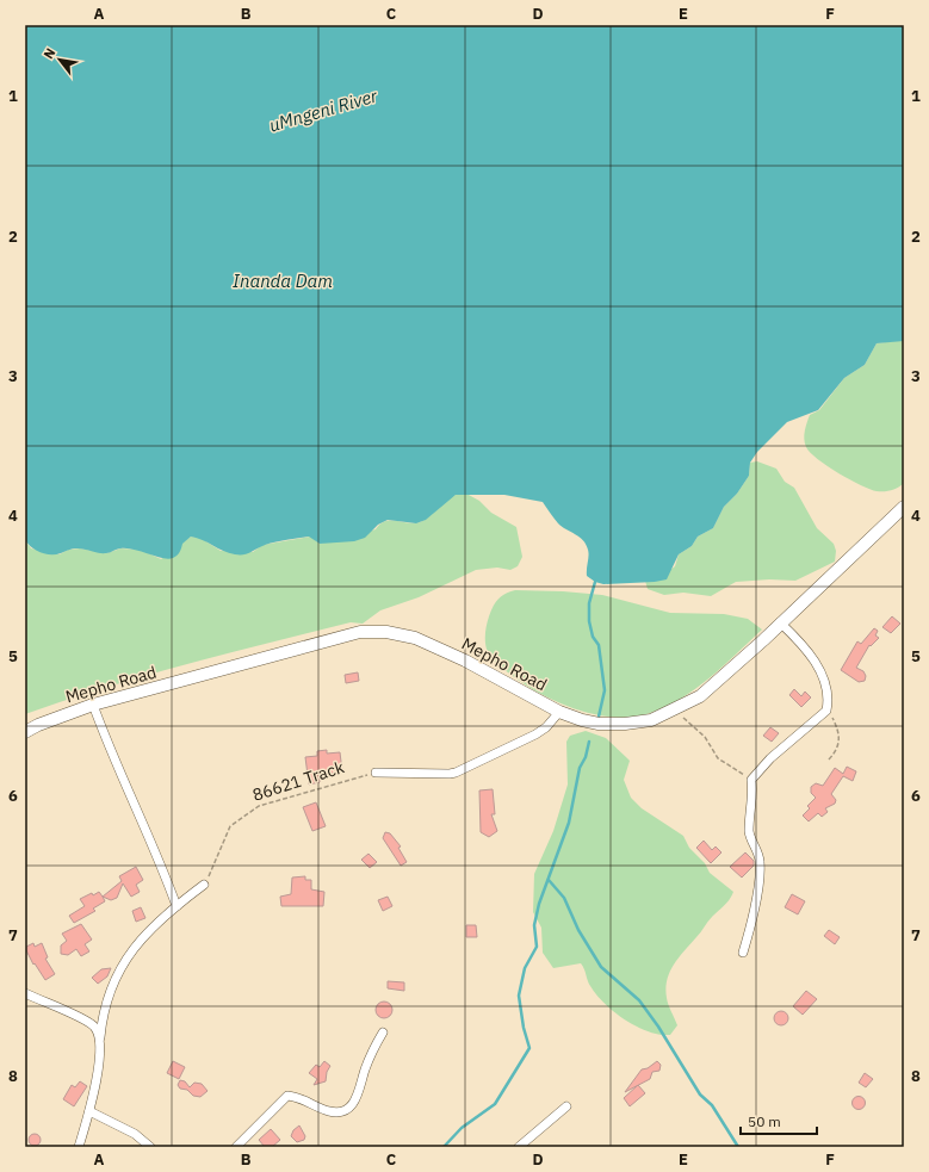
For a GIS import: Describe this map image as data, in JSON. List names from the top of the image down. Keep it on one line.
{"streets":{"street":["Mepho Road"],"path":["86621 Track"]},"water":["uMngeni River","Inanda Dam"],"scale_bar":"50 m","north":"top left","grid":{"columns":["A","B","C","D","E","F"],"rows":["1","2","3","4","5","6","7","8"]}}
